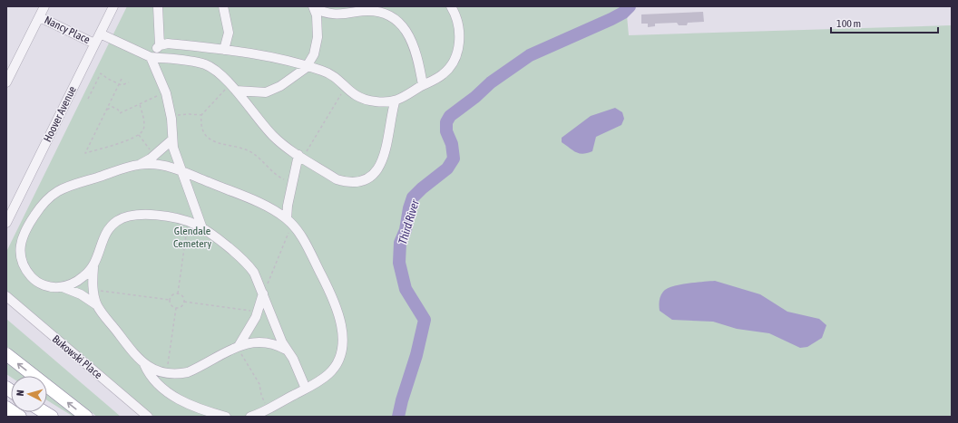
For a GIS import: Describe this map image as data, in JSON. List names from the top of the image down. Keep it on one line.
{"streets":{"street":["Nancy Place","Hoover Avenue","Bukowski Place"]},"crossings":[["Nancy Place","Hoover Avenue"]],"water":["Third River"],"parks":["Glendale Cemetery"],"scale_bar":"100 m","north":"left"}
